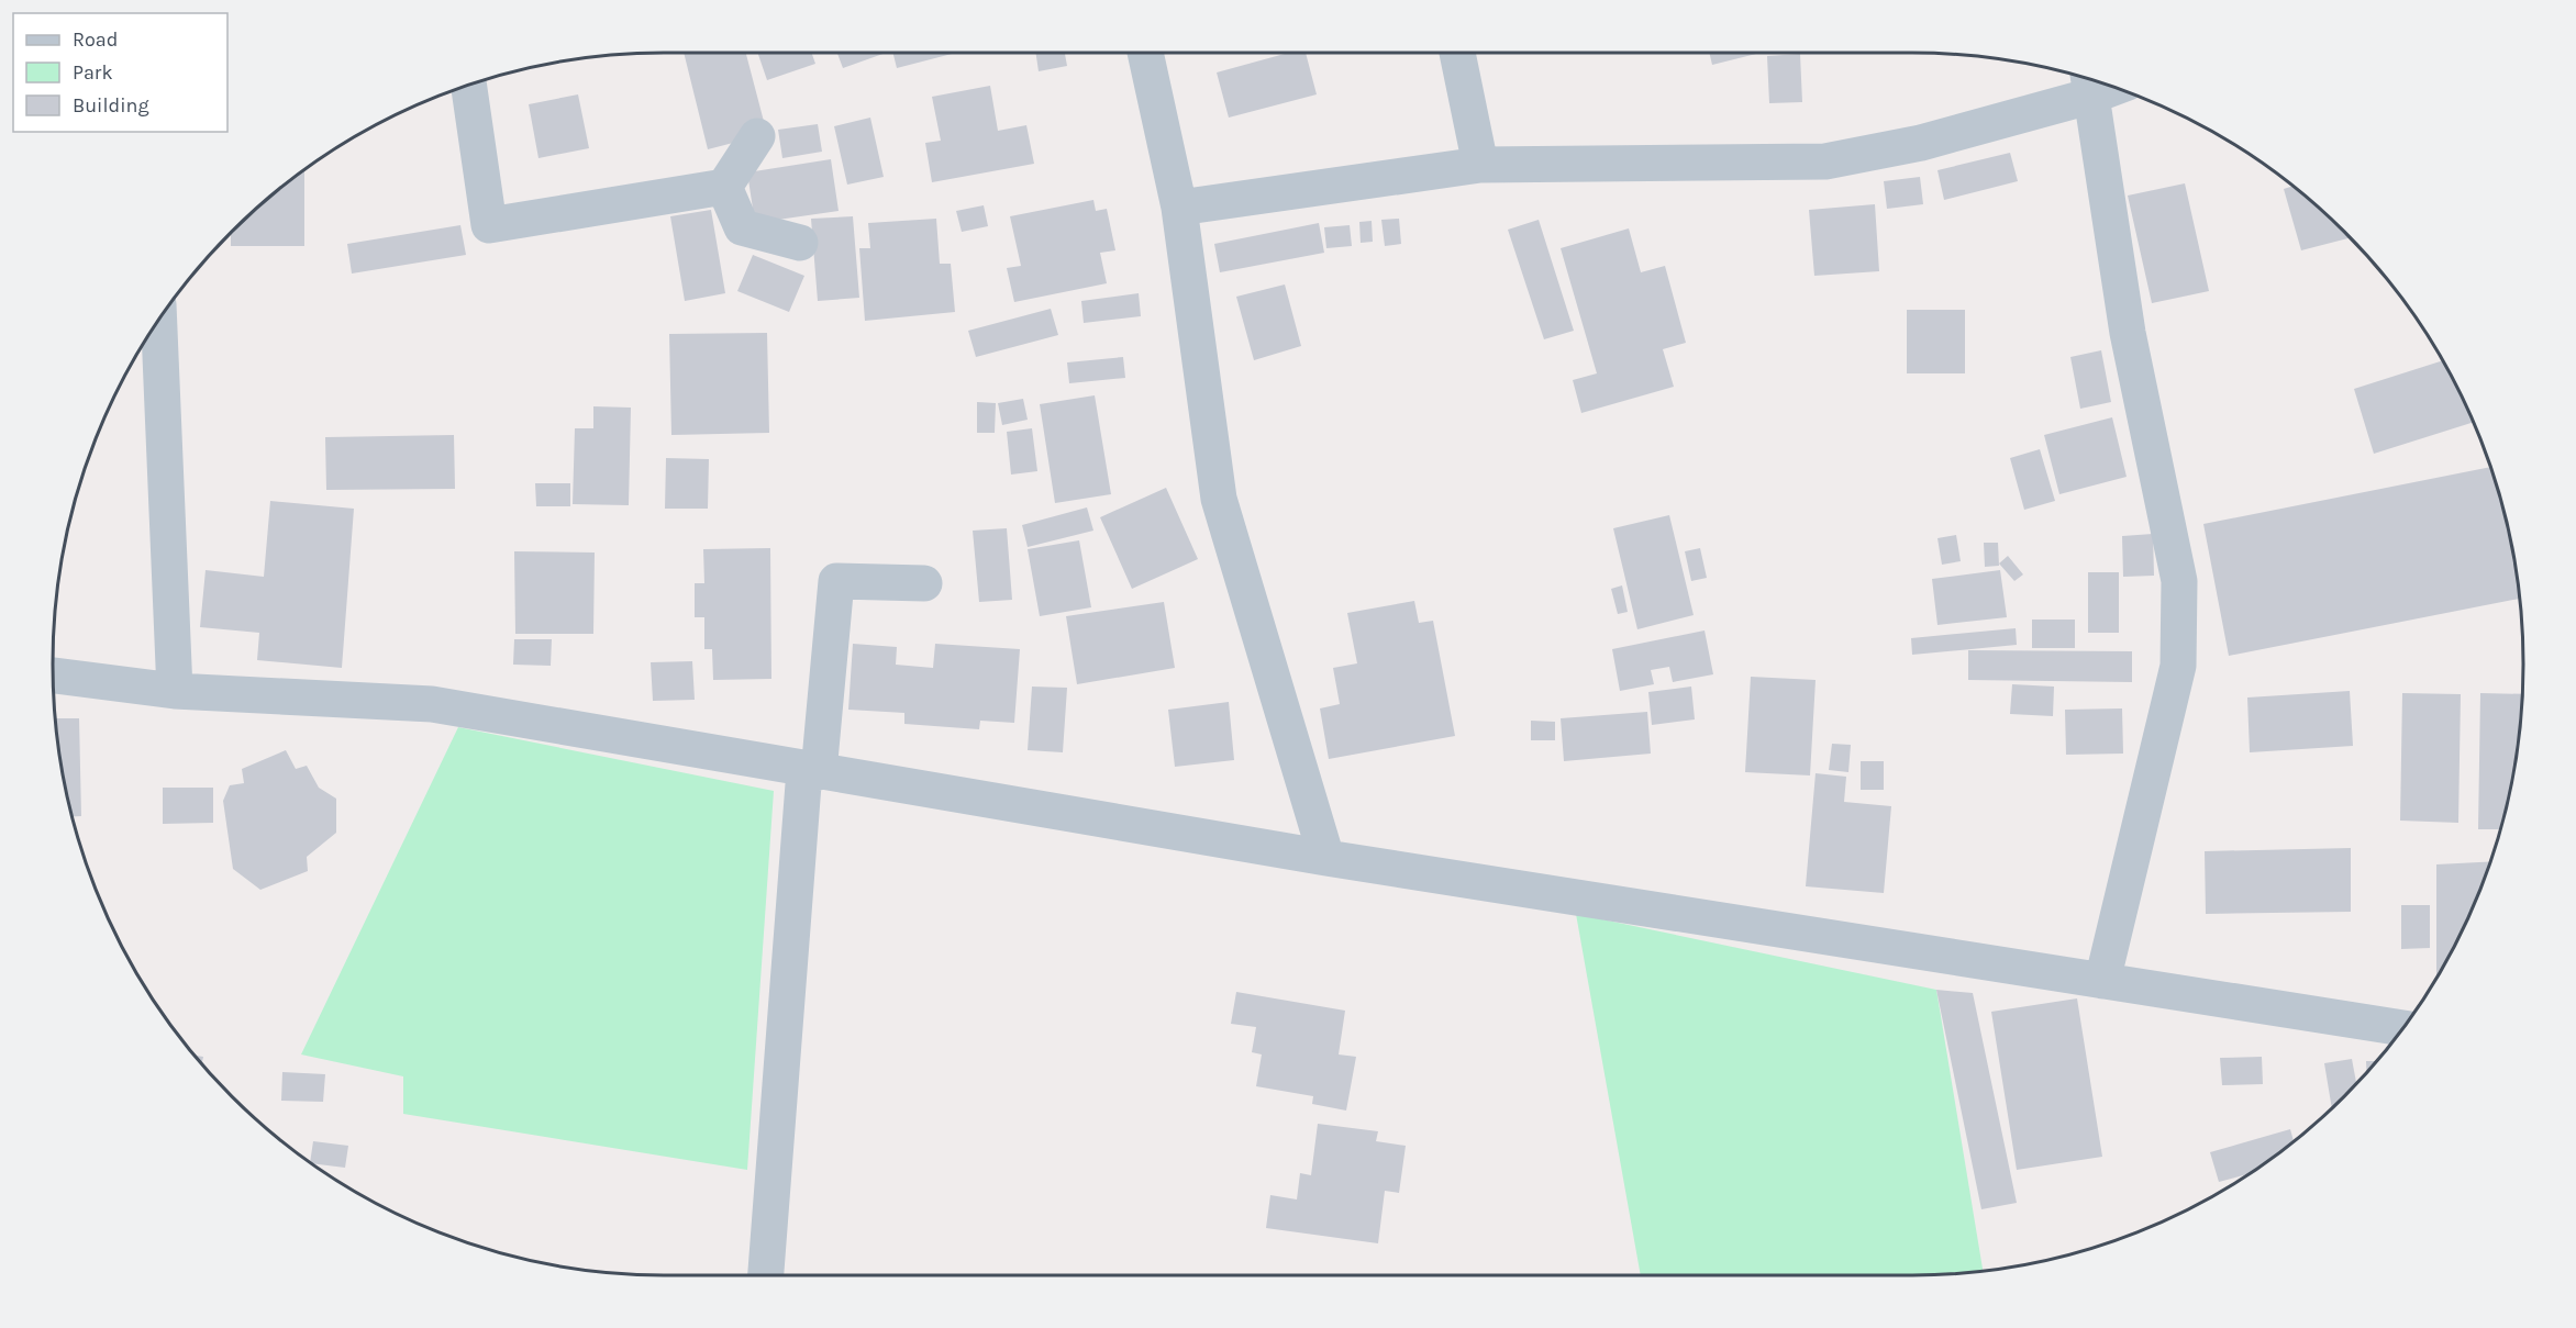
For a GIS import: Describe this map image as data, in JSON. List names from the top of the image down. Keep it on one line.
{"legend":["Road","Park","Building"]}
